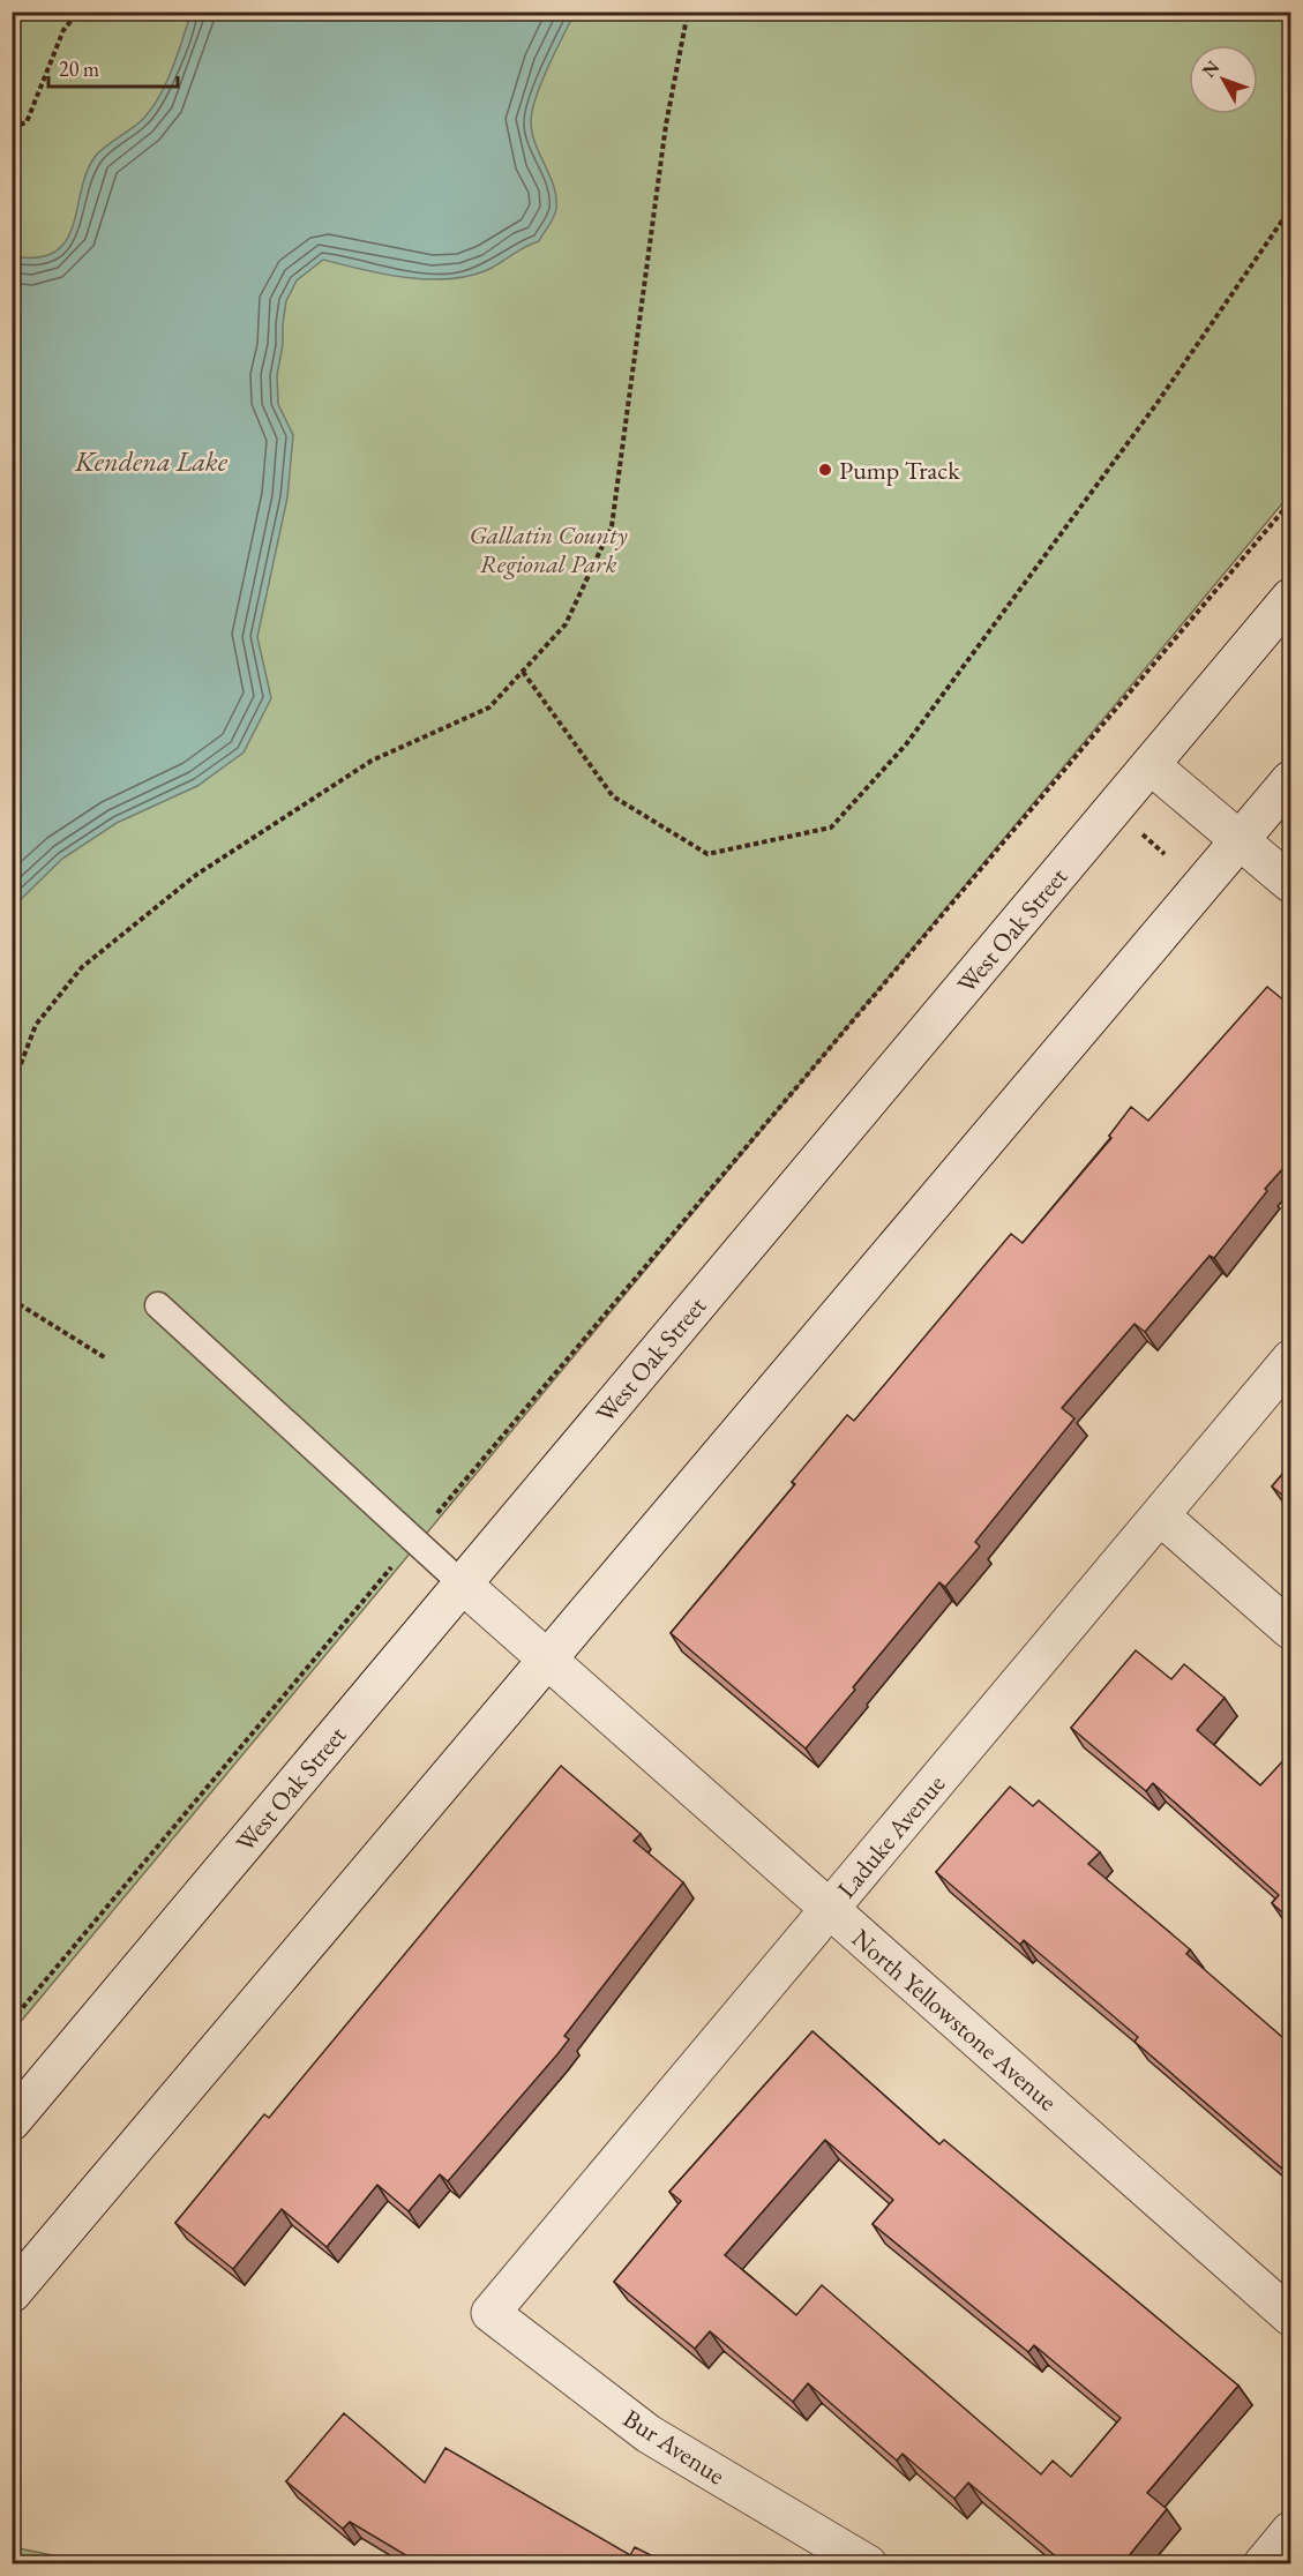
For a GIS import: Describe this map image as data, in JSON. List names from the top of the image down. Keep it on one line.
{"streets":{"main road":["West Oak Street","Laduke Avenue","North Yellowstone Avenue","Bur Avenue"]},"crossings":[["West Oak Street","North Yellowstone Avenue"],["Laduke Avenue","North Yellowstone Avenue"],["Laduke Avenue","Bur Avenue"]],"water":["Kendena Lake"],"parks":["Gallatin County Regional Park"],"places":["Pump Track"],"scale_bar":"20 m","north":"top left"}
